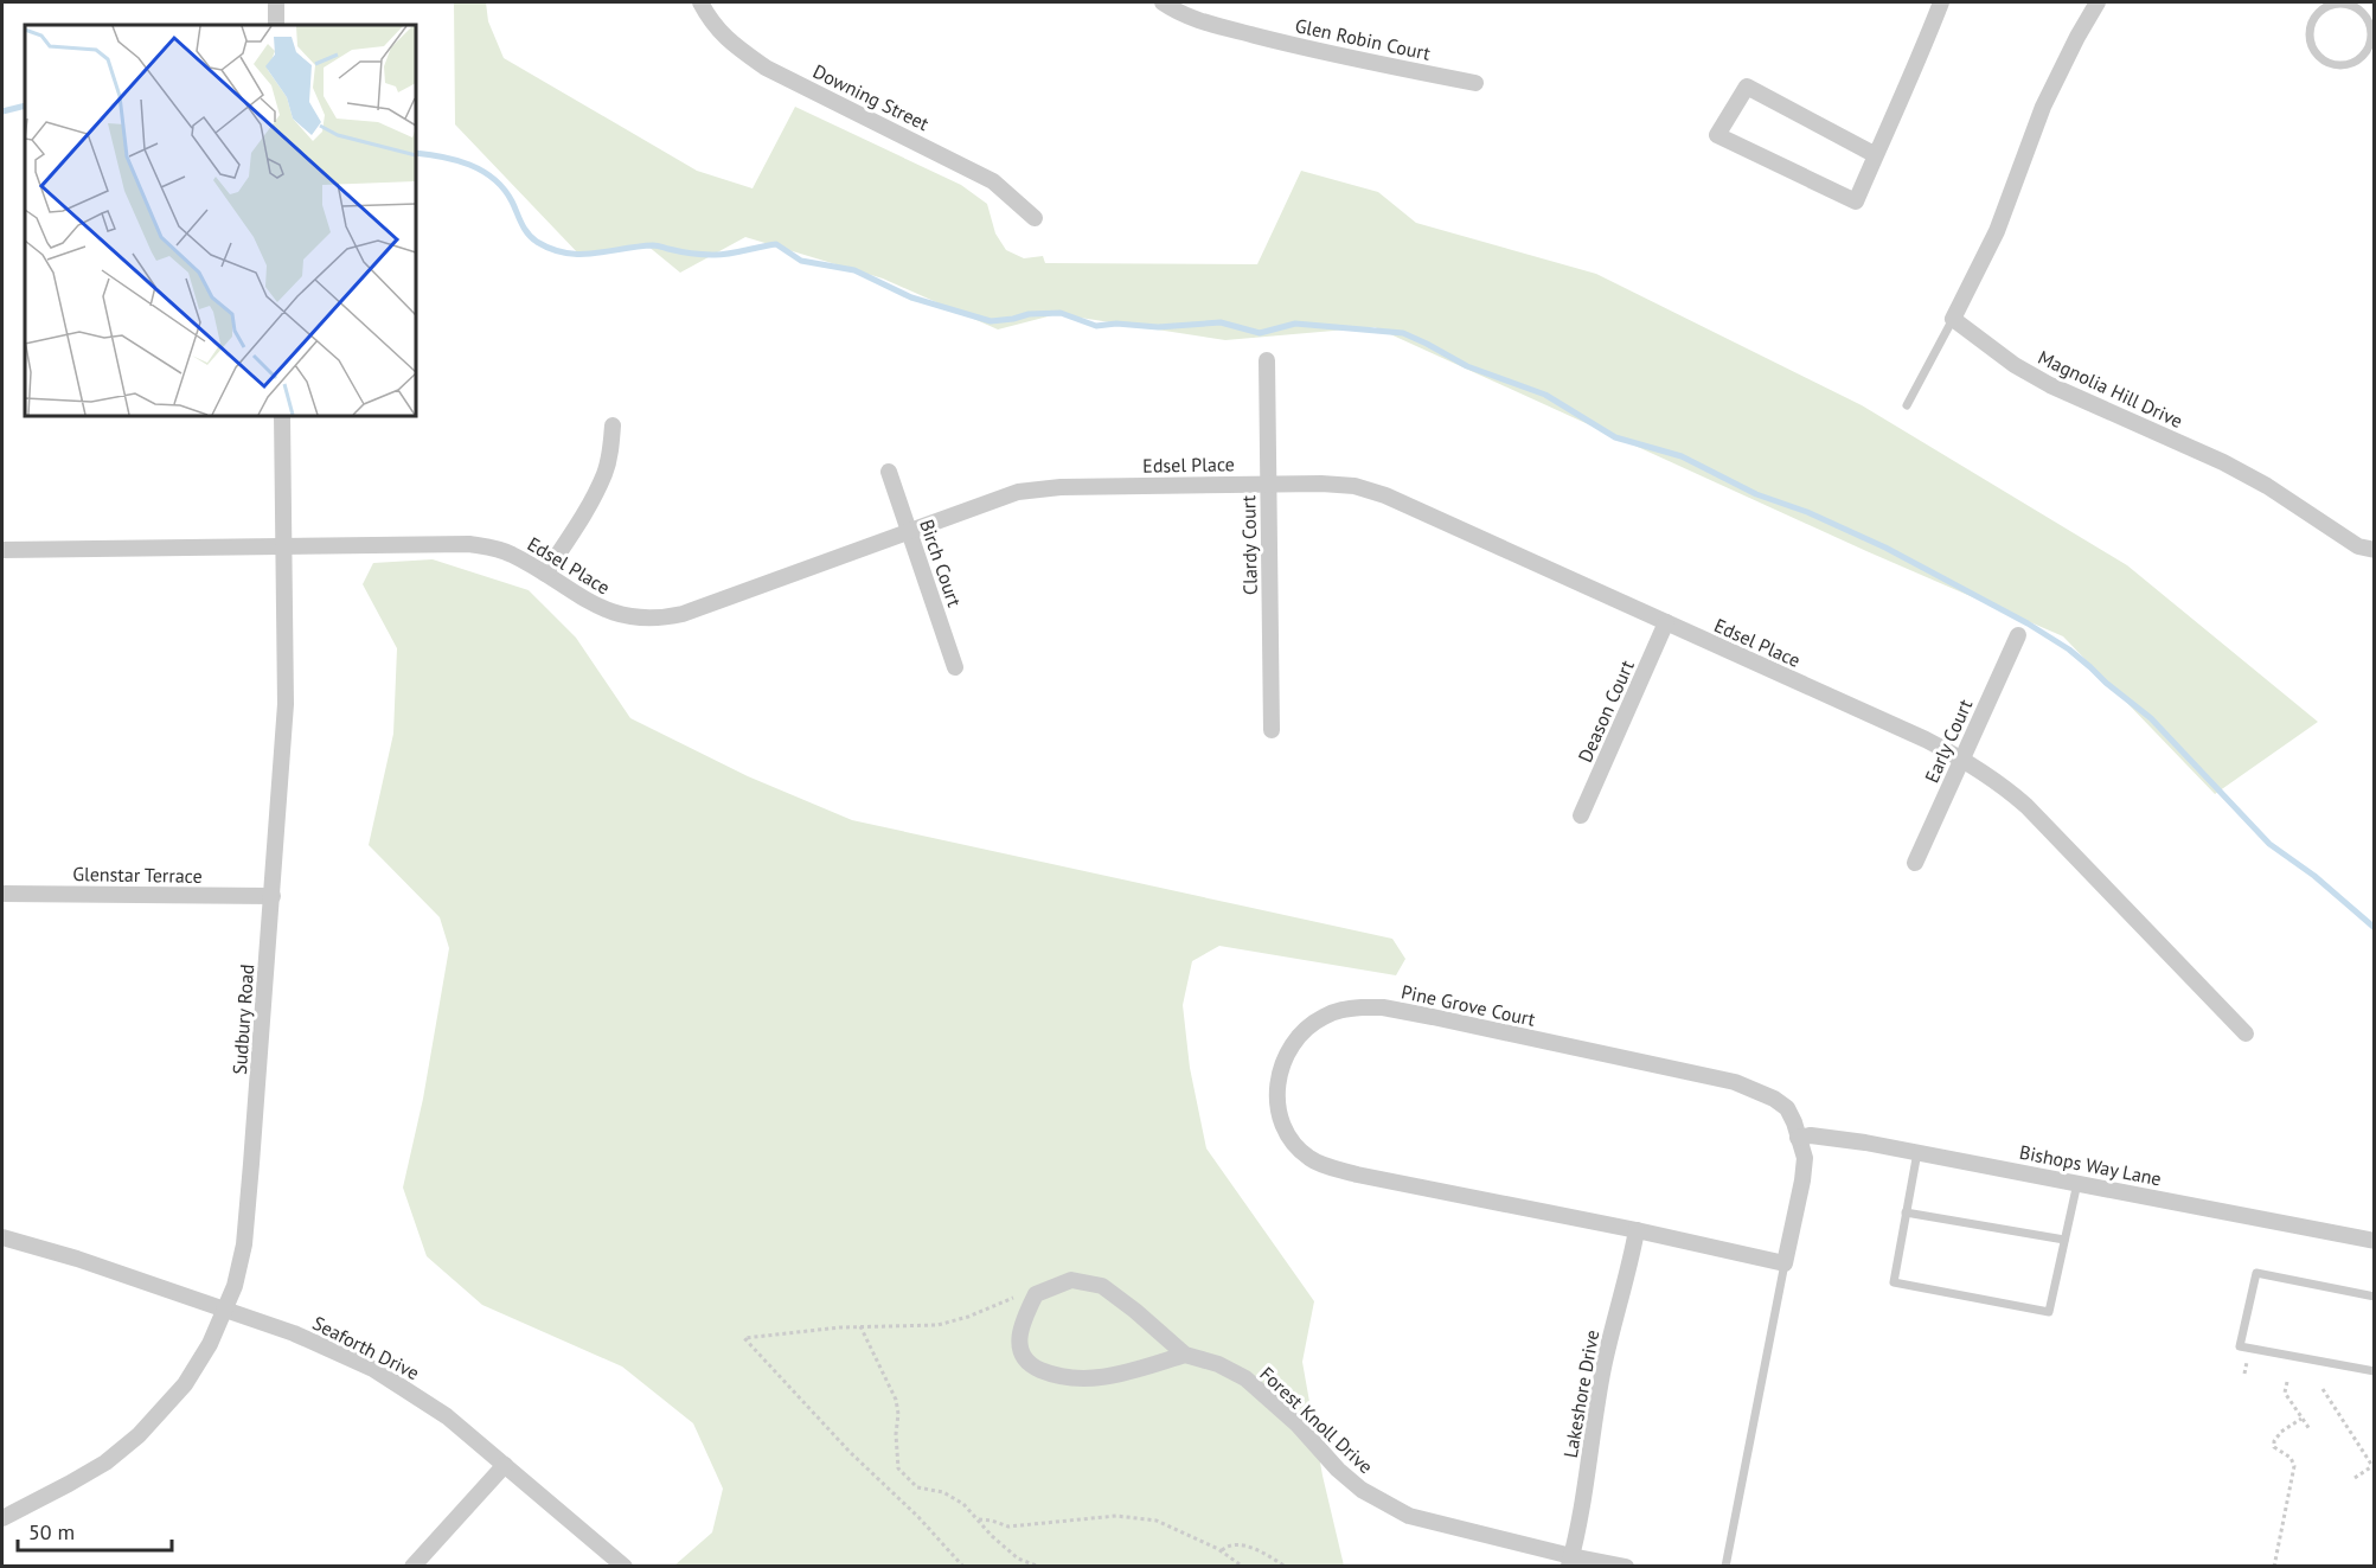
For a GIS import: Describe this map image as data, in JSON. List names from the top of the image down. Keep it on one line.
{"streets":{"street":["Glen Robin Court","Downing Street","Magnolia Hill Drive","Edsel Place","Clardy Court","Birch Court","Deason Court","Early Court","Glenstar Terrace","Pine Grove Court","Sudbury Road","Bishops Way Lane","Seaforth Drive","Lakeshore Drive","Forest Knoll Drive"]},"crossings":[["Edsel Place","Clardy Court"],["Edsel Place","Birch Court"],["Edsel Place","Deason Court"],["Edsel Place","Early Court"],["Edsel Place","Sudbury Road"],["Glenstar Terrace","Sudbury Road"],["Pine Grove Court","Bishops Way Lane"],["Pine Grove Court","Lakeshore Drive"],["Sudbury Road","Seaforth Drive"],["Lakeshore Drive","Forest Knoll Drive"]],"scale_bar":"50 m"}
